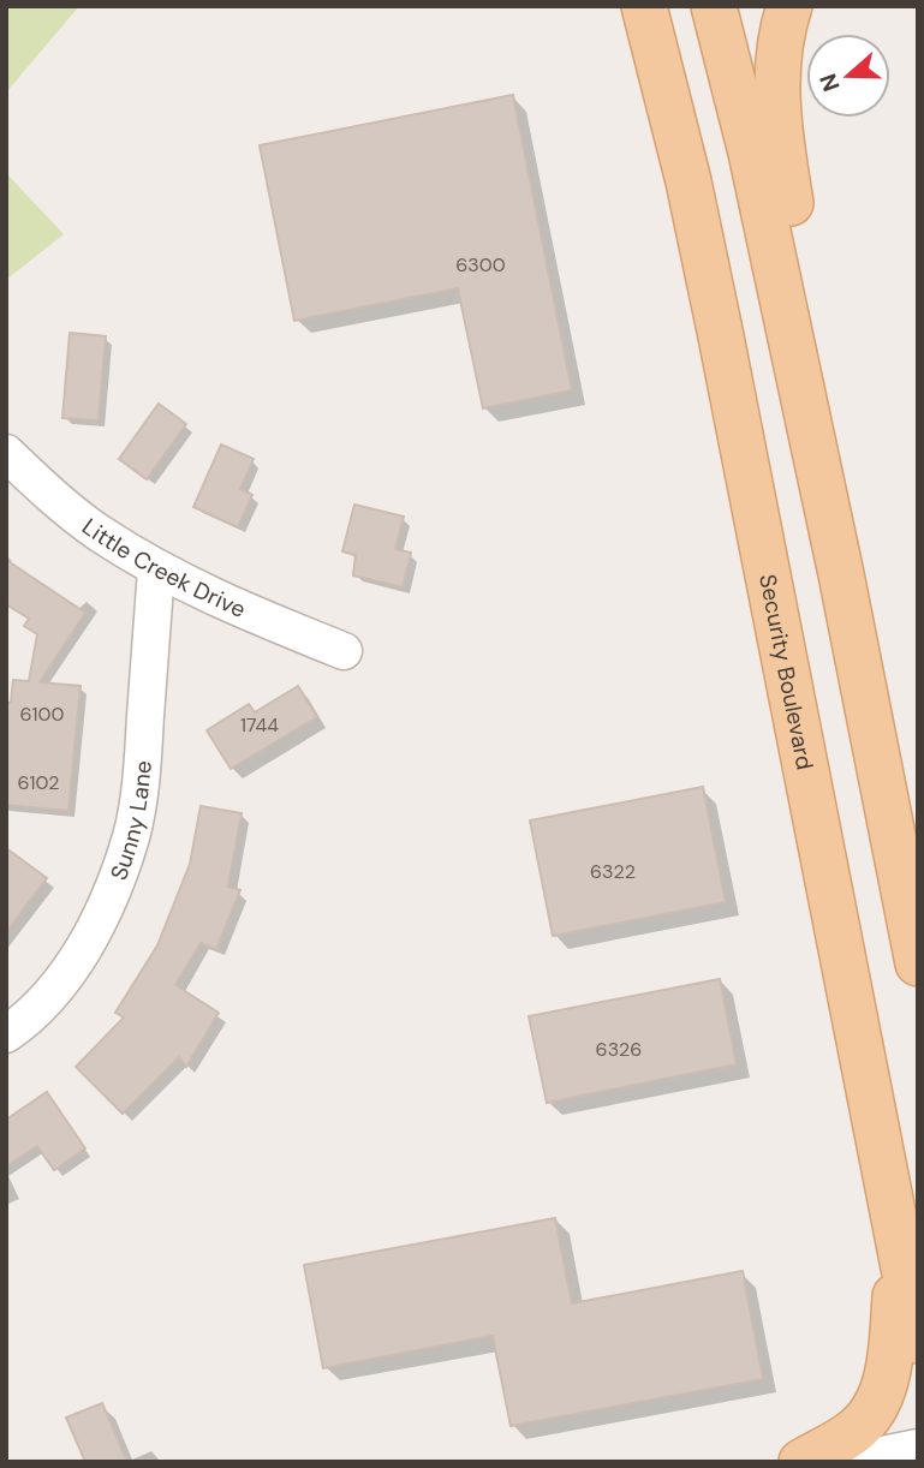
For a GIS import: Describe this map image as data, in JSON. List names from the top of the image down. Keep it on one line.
{"streets":{"main road":["Security Boulevard"],"street":["Little Creek Drive","Sunny Lane"]},"crossings":[["Little Creek Drive","Sunny Lane"]],"house_numbers":["6300","6100","1744","6102","6322","6326"],"north":"left"}
